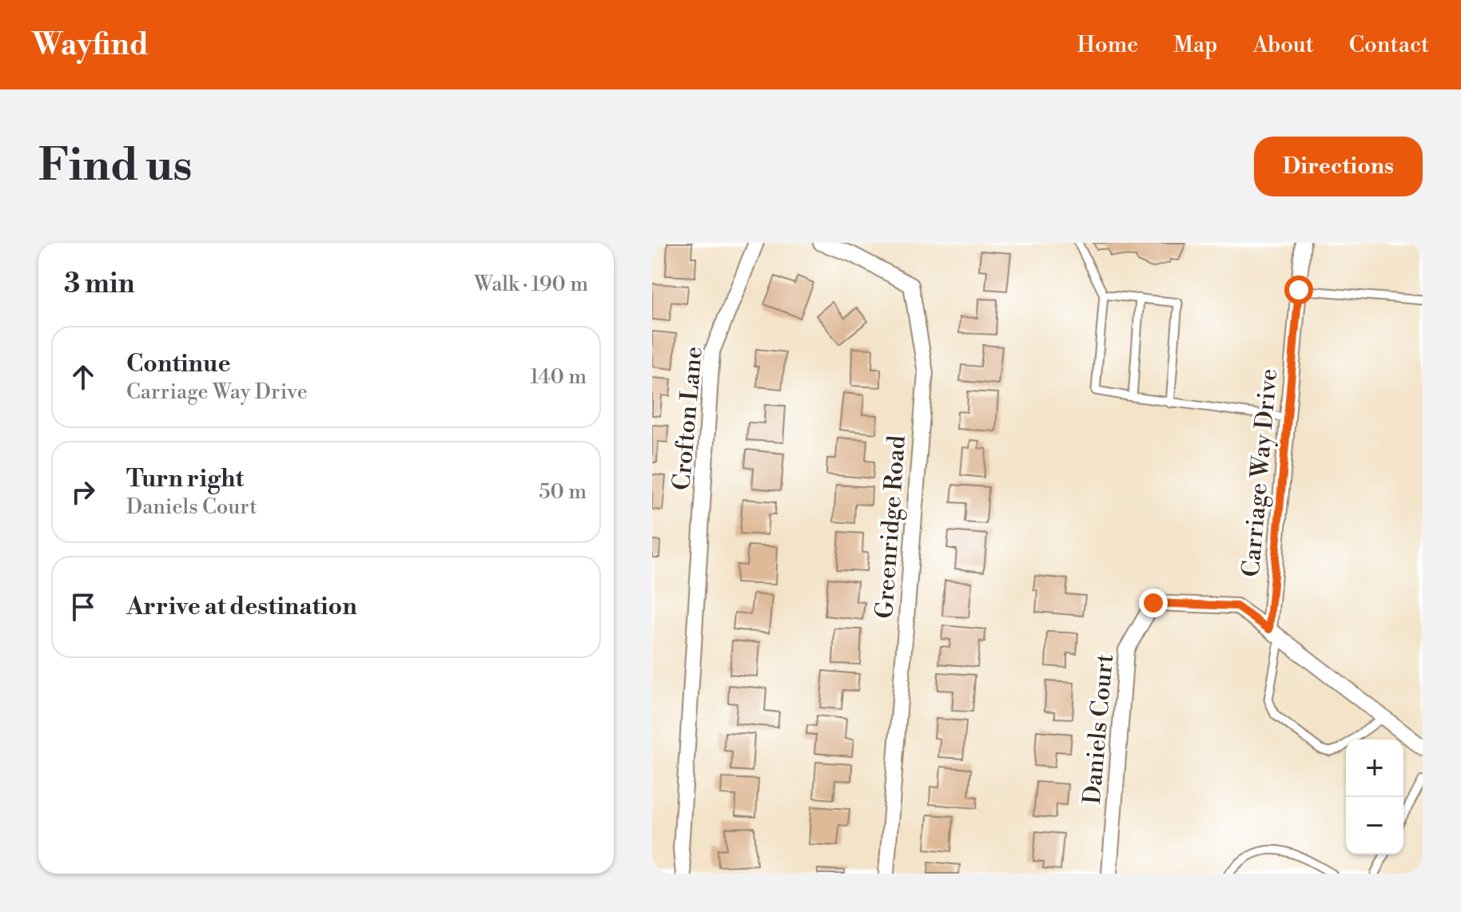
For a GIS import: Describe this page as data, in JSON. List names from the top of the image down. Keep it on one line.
{"streets":{"street":["Crofton Lane","Carriage Way Drive","Greenridge Road","Daniels Court"]},"crossings":[["Carriage Way Drive","Daniels Court"]],"page":{"header":"Wayfind","nav":["Home","Map","About","Contact"],"buttons":"Directions","title":"Find us","heading":["3 min","Walk · 190 m"],"list":[["Continue","Carriage Way Drive","140 m"],["Turn right","Daniels Court","50 m"],"Arrive at destination"],"map_buttons":["+","−"]}}
